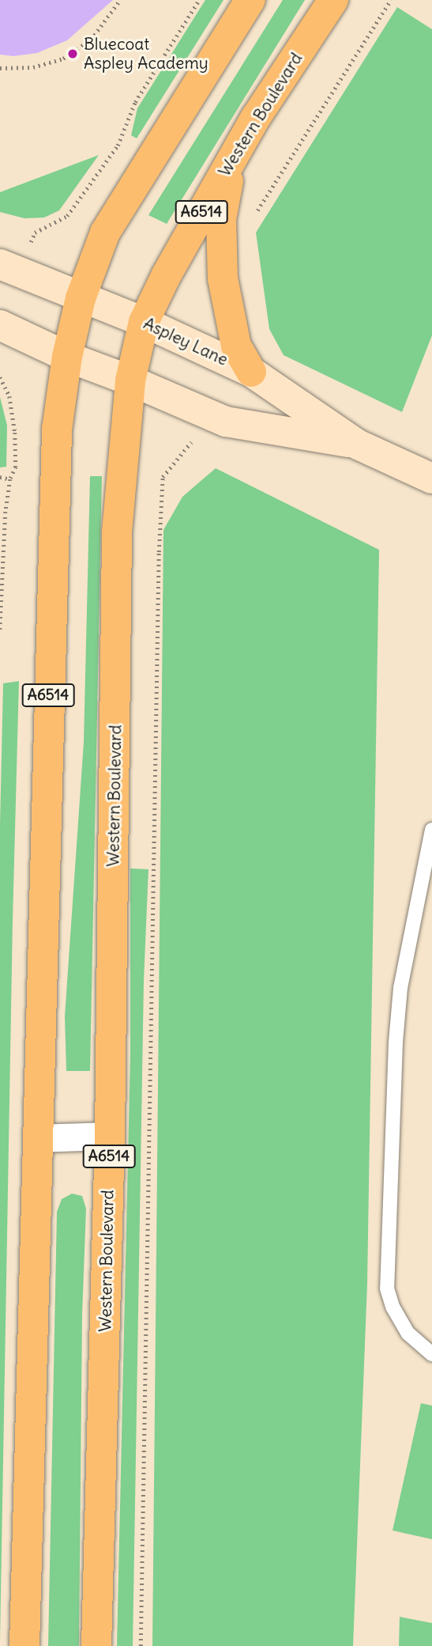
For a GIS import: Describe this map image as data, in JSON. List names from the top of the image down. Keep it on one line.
{"streets":{"highway":["Western Boulevard","A6514"],"main road":["Aspley Lane"]},"crossings":[["Western Boulevard","Aspley Lane"],["A6514","Aspley Lane"]],"places":["Bluecoat Aspley Academy"]}
